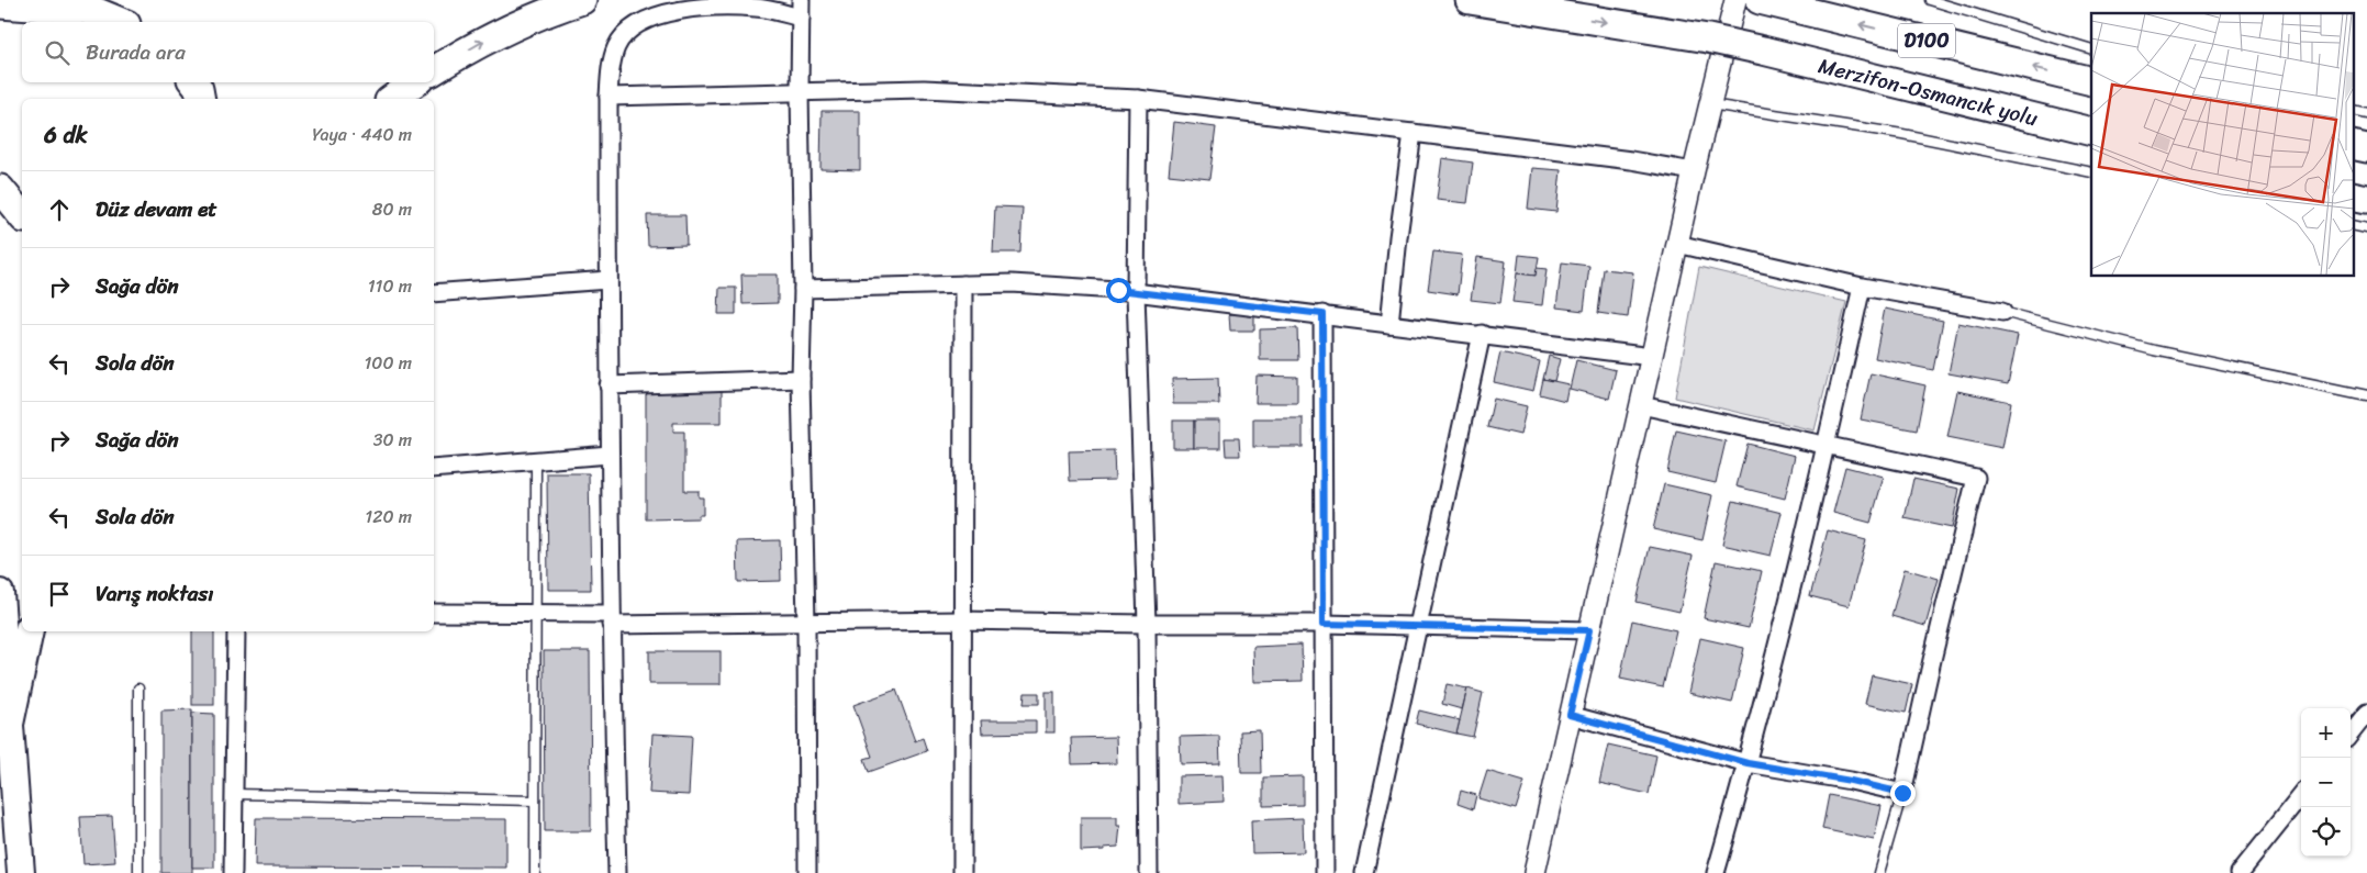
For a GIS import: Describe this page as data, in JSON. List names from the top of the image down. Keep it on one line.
{"streets":{"highway":["D100","Merzifon-Osmancık yolu"]},"page":{"search":"Burada ara","heading":["6 dk","Yaya · 440 m"],"list":[["Düz devam et","80 m"],["Sağa dön","110 m"],["Sola dön","100 m"],["Sağa dön","30 m"],["Sola dön","120 m"],"Varış noktası"],"map_buttons":["+","−"]}}
